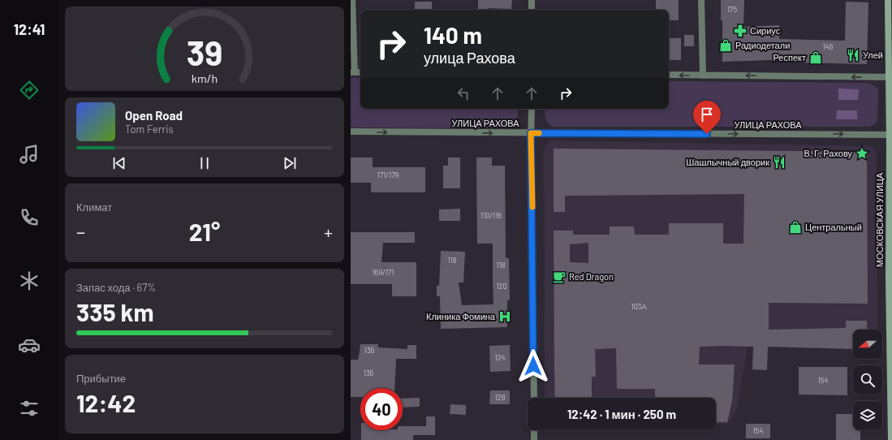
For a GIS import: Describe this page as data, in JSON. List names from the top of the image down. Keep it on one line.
{"streets":{"main road":["МОСКОВСКАЯ УЛИЦА"],"street":["УЛИЦА РАХОВА"]},"crossings":[["УЛИЦА РАХОВА","МОСКОВСКАЯ УЛИЦА"]],"places":{"pharmacy":["Сириус"],"shop":["Радиодетали","Респект","Центральный"],"restaurant":["Улей","Шашлычный дворик"],"place":["В. Г. Рахову"],"cafe":["Red Dragon"],"hospital":["Клиника Фомина"]},"house_numbers":["175","146","171/179","110/116","118","118","169/171","120","103А","136","124","136","154","128","154"],"north":"left","page":{"tabs":"12:41","turn":["140 m","улица Рахова"],"song":["Open Road","Tom Ferris"],"tile":["Климат",["Запас хода · 67%","335 km"],["Прибытие","12:42"]],"heat":["−","21°","+"],"limit":"40","trip":"12:42 · 1 мин · 250 m","gauge":["39","km/h"]}}
